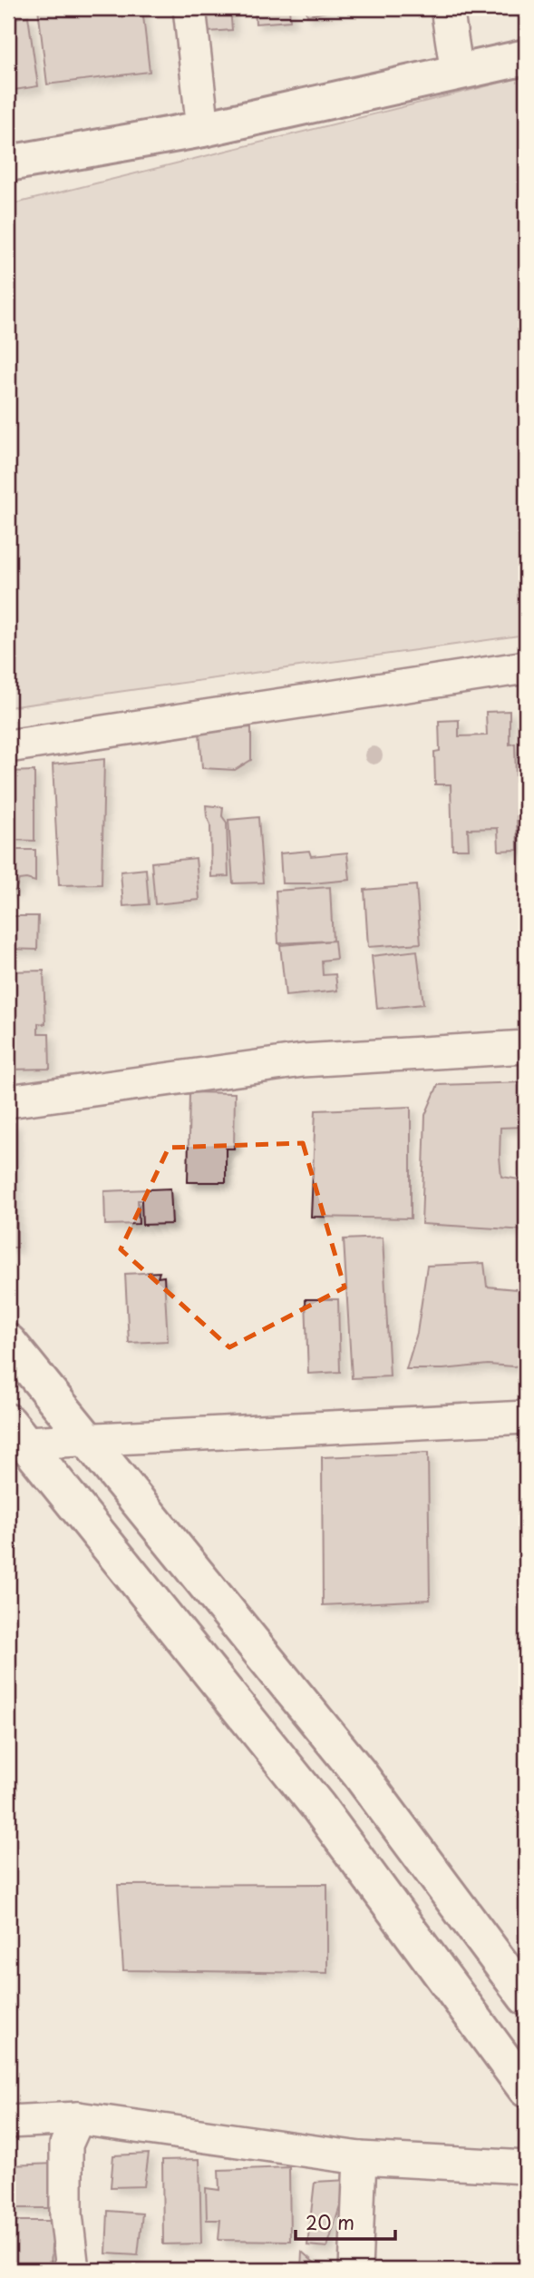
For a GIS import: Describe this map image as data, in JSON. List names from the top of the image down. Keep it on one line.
{"scale_bar":"20 m"}
